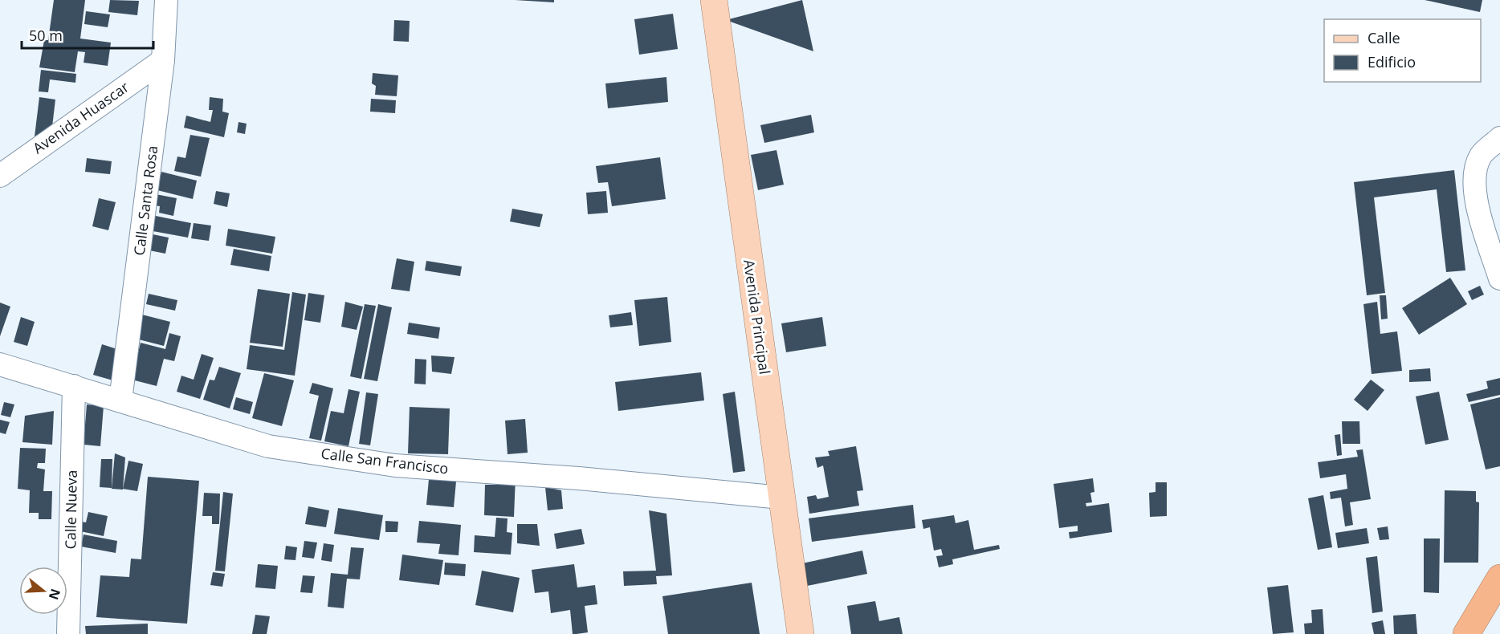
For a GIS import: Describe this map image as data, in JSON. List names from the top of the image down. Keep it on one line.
{"streets":{"main road":["Avenida Principal"],"street":["Avenida Huascar","Calle Santa Rosa","Calle San Francisco","Calle Nueva"]},"crossings":[["Avenida Huascar","Calle Santa Rosa"],["Calle Santa Rosa","Calle San Francisco"],["Avenida Principal","Calle San Francisco"],["Calle San Francisco","Calle Nueva"]],"legend":["Calle","Edificio"],"scale_bar":"50 m","north":"right"}
